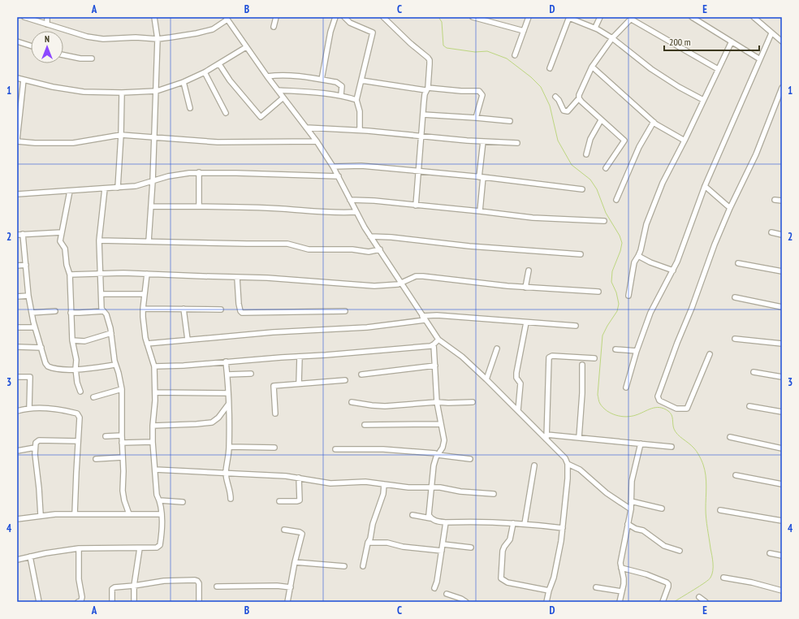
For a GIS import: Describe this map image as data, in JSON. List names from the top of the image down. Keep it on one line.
{"scale_bar":"200 m","north":"top","grid":{"columns":["A","B","C","D","E"],"rows":["1","2","3","4"]}}
